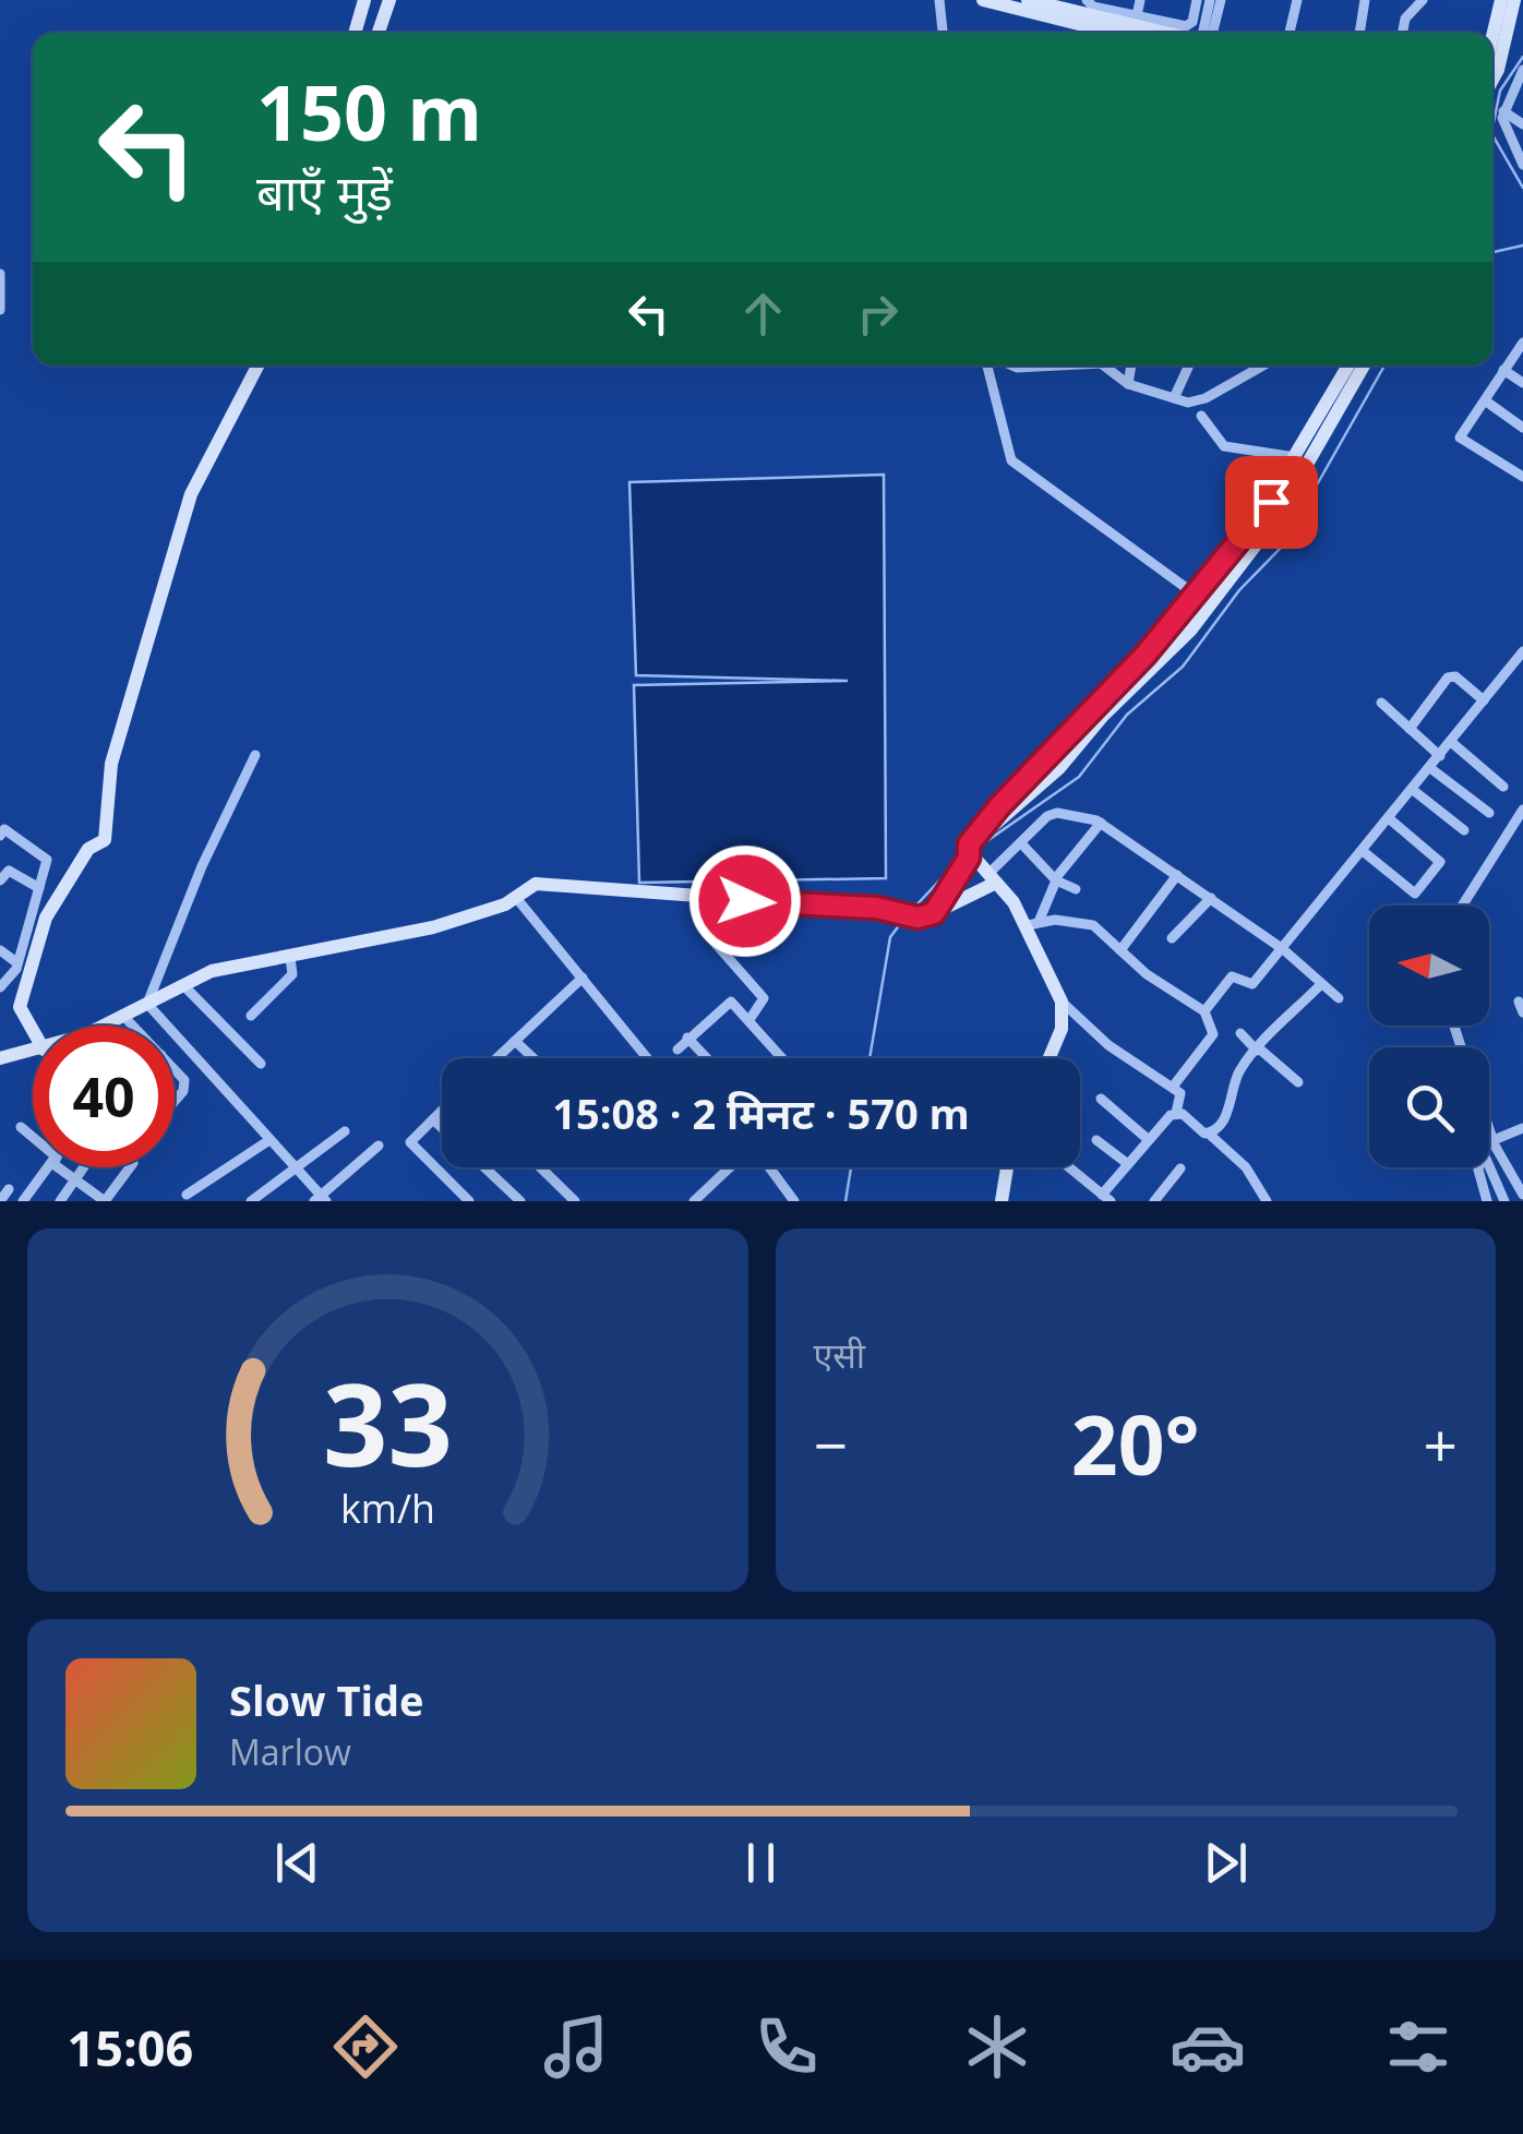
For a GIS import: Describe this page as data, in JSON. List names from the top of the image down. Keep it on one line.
{"north":"left","page":{"turn":["150 m","बाएँ मुड़ें"],"limit":"40","trip":"15:08 · 2 मिनट · 570 m","tile":"एसी","heat":["−","20°","+"],"song":["Slow Tide","Marlow"],"tabs":"15:06","gauge":["33","km/h"]}}
